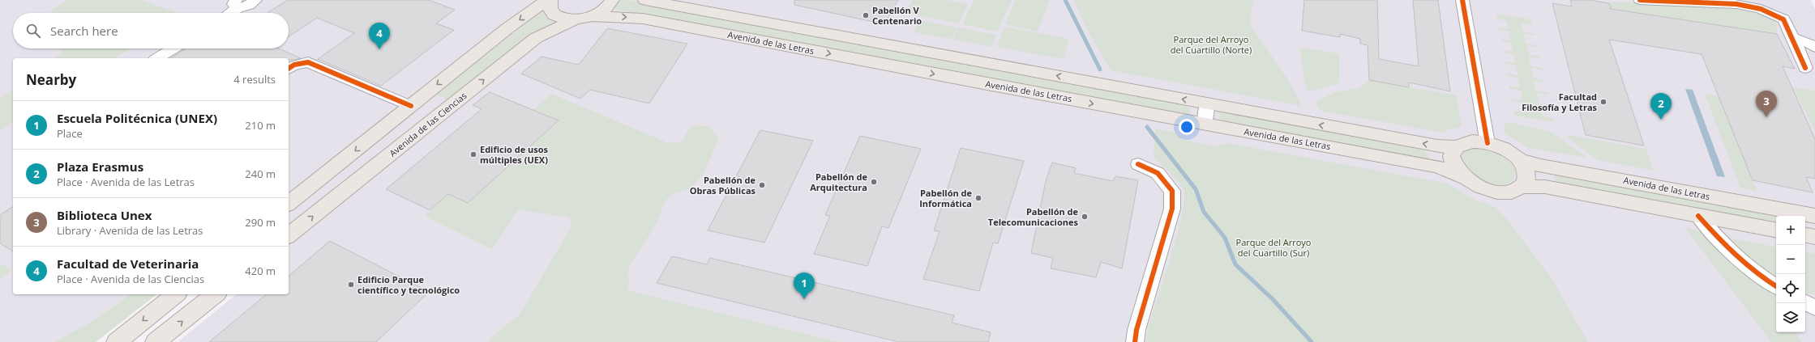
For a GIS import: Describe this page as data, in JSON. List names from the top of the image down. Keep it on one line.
{"streets":{"main road":["Avenida de las Letras","Avenida de las Ciencias"]},"parks":["Parque del Arroyo del Cuartillo (Norte)","Parque del Arroyo del Cuartillo (Sur)"],"places":["Pabellón V Centenario","Facultad Filosofía y Letras","Edificio de usos múltiples (UEX)","Pabellón de Arquitectura","Pabellón de Obras Públicas","Pabellón de Informática","Pabellón de Telecomunicaciones","Edificio Parque científico y tecnológico"],"page":{"search":"Search here","pins":["4","3","2","1"],"heading":["Nearby","4 results"],"list":[{"mark":"1","name":"Escuela Politécnica (UNEX)","note":"Place","value":"210 m"},{"mark":"2","name":"Plaza Erasmus","note":"Place · Avenida de las Letras","value":"240 m"},{"mark":"3","name":"Biblioteca Unex","note":"Library · Avenida de las Letras","value":"290 m"},{"mark":"4","name":"Facultad de Veterinaria","note":"Place · Avenida de las Ciencias","value":"420 m"}],"map_buttons":["+","−"]}}
